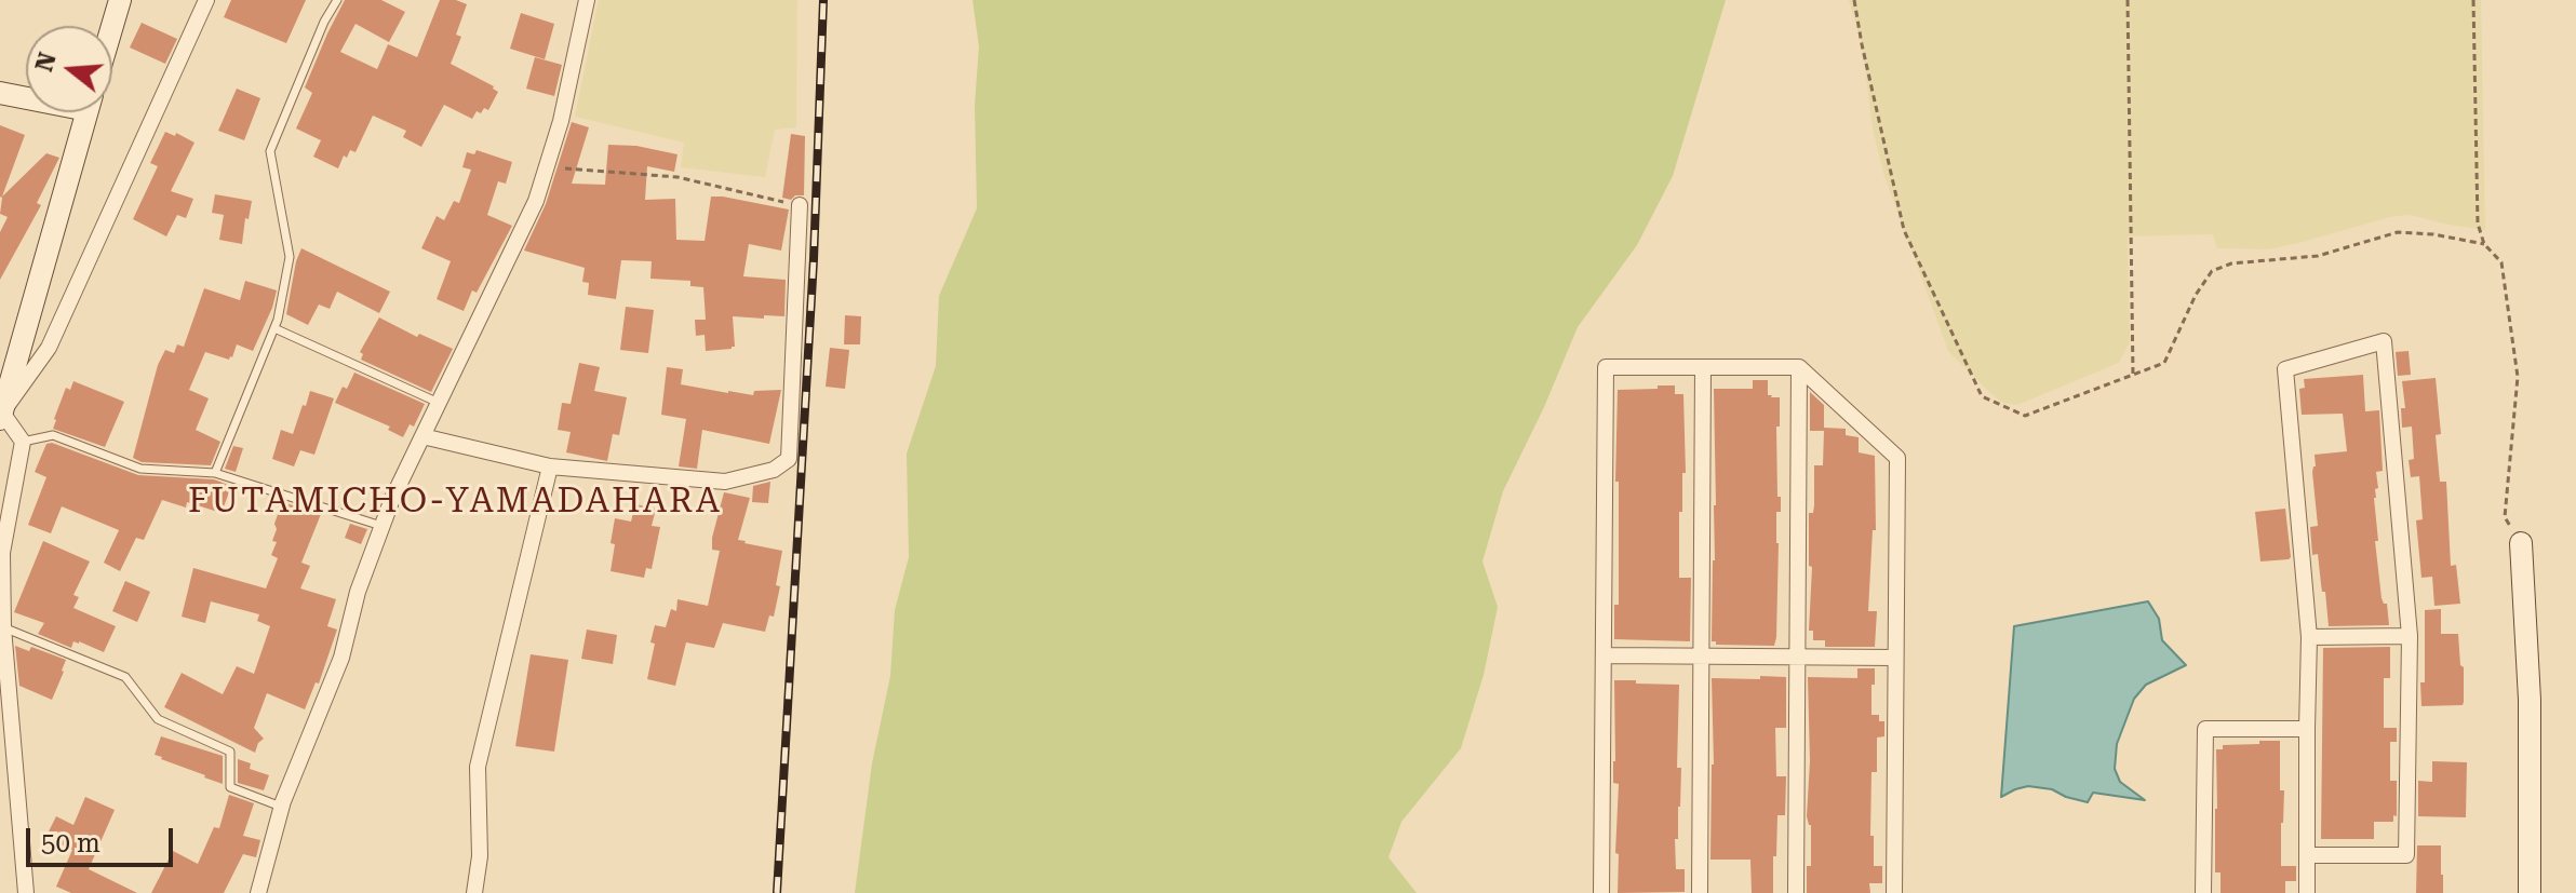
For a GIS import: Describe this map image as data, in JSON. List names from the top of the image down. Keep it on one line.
{"districts":["FUTAMICHO-YAMADAHARA"],"scale_bar":"50 m","north":"left"}
